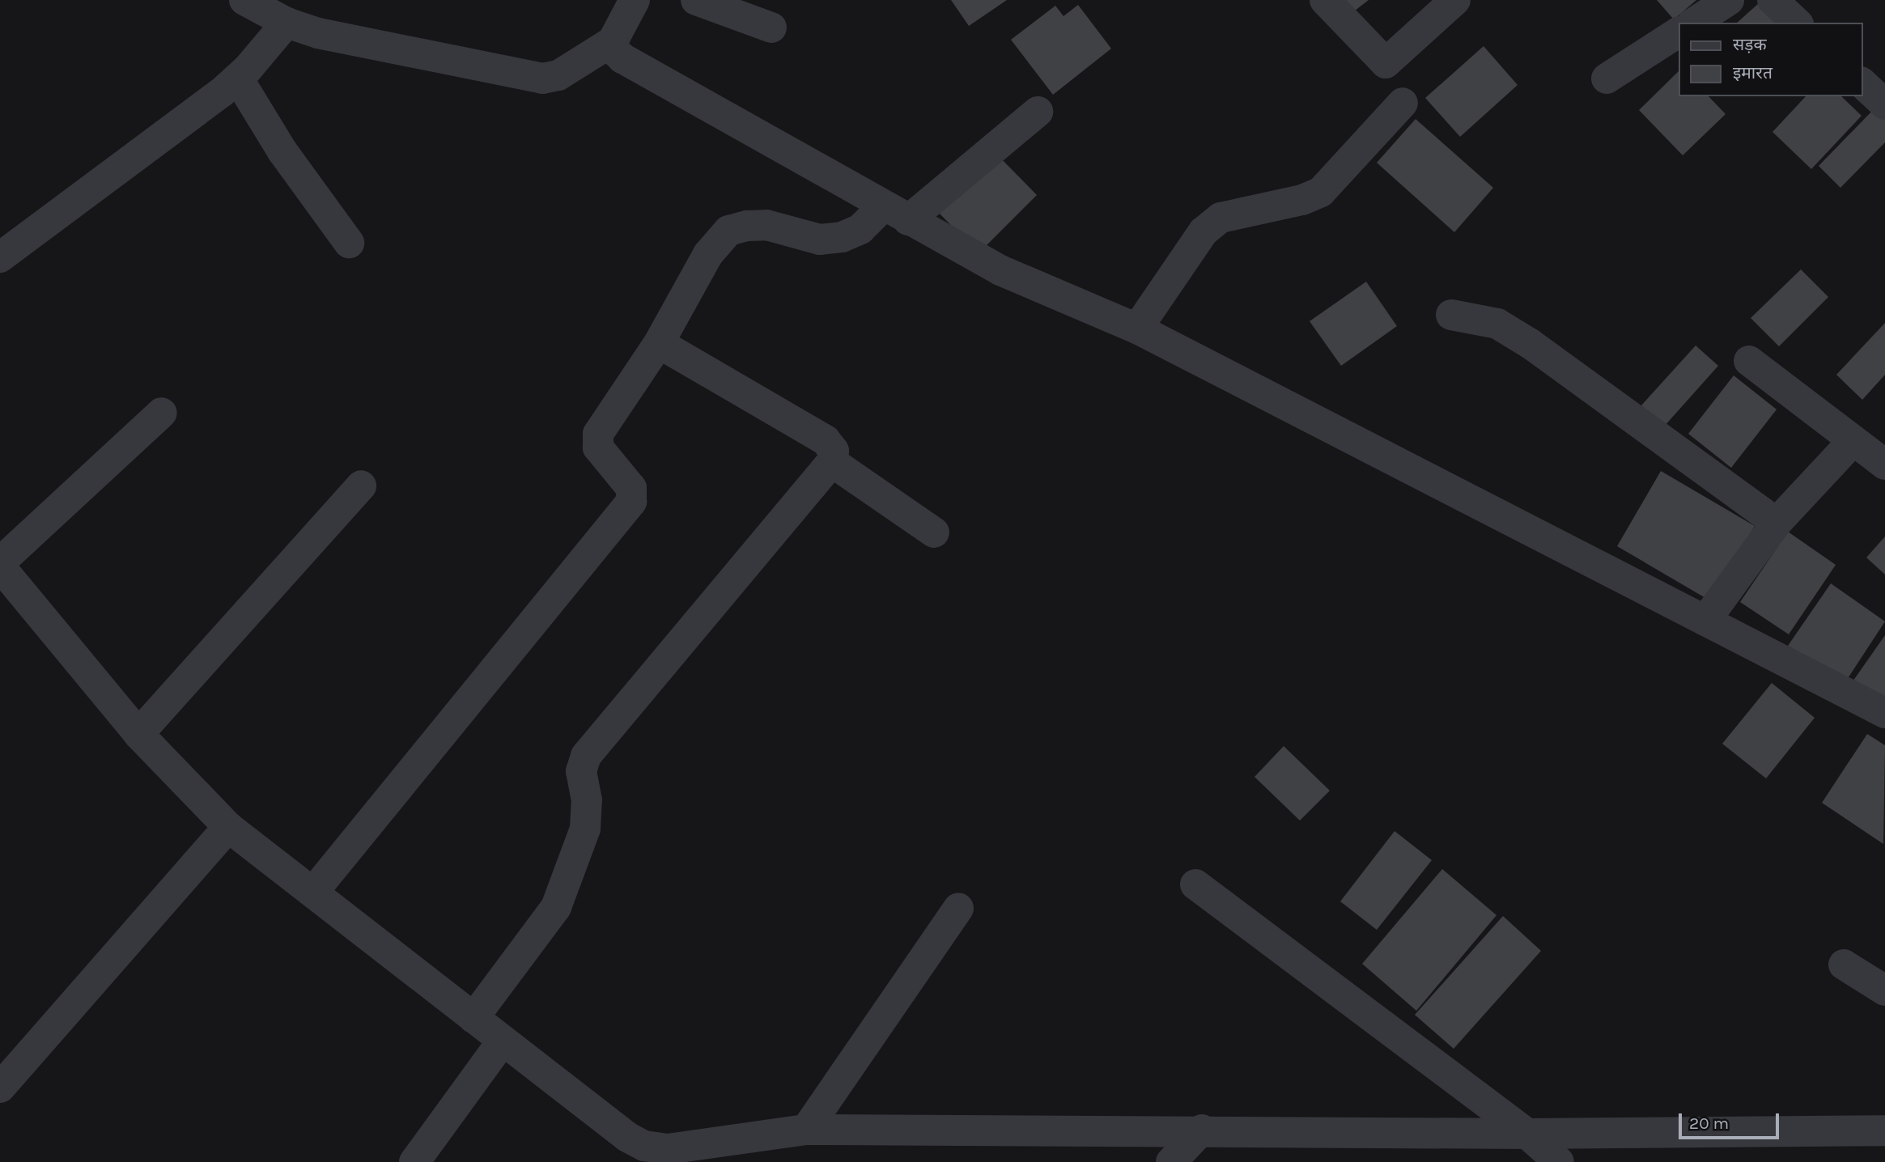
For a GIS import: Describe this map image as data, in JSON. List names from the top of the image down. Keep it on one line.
{"legend":["सड़क","इमारत"],"scale_bar":"20 m"}
